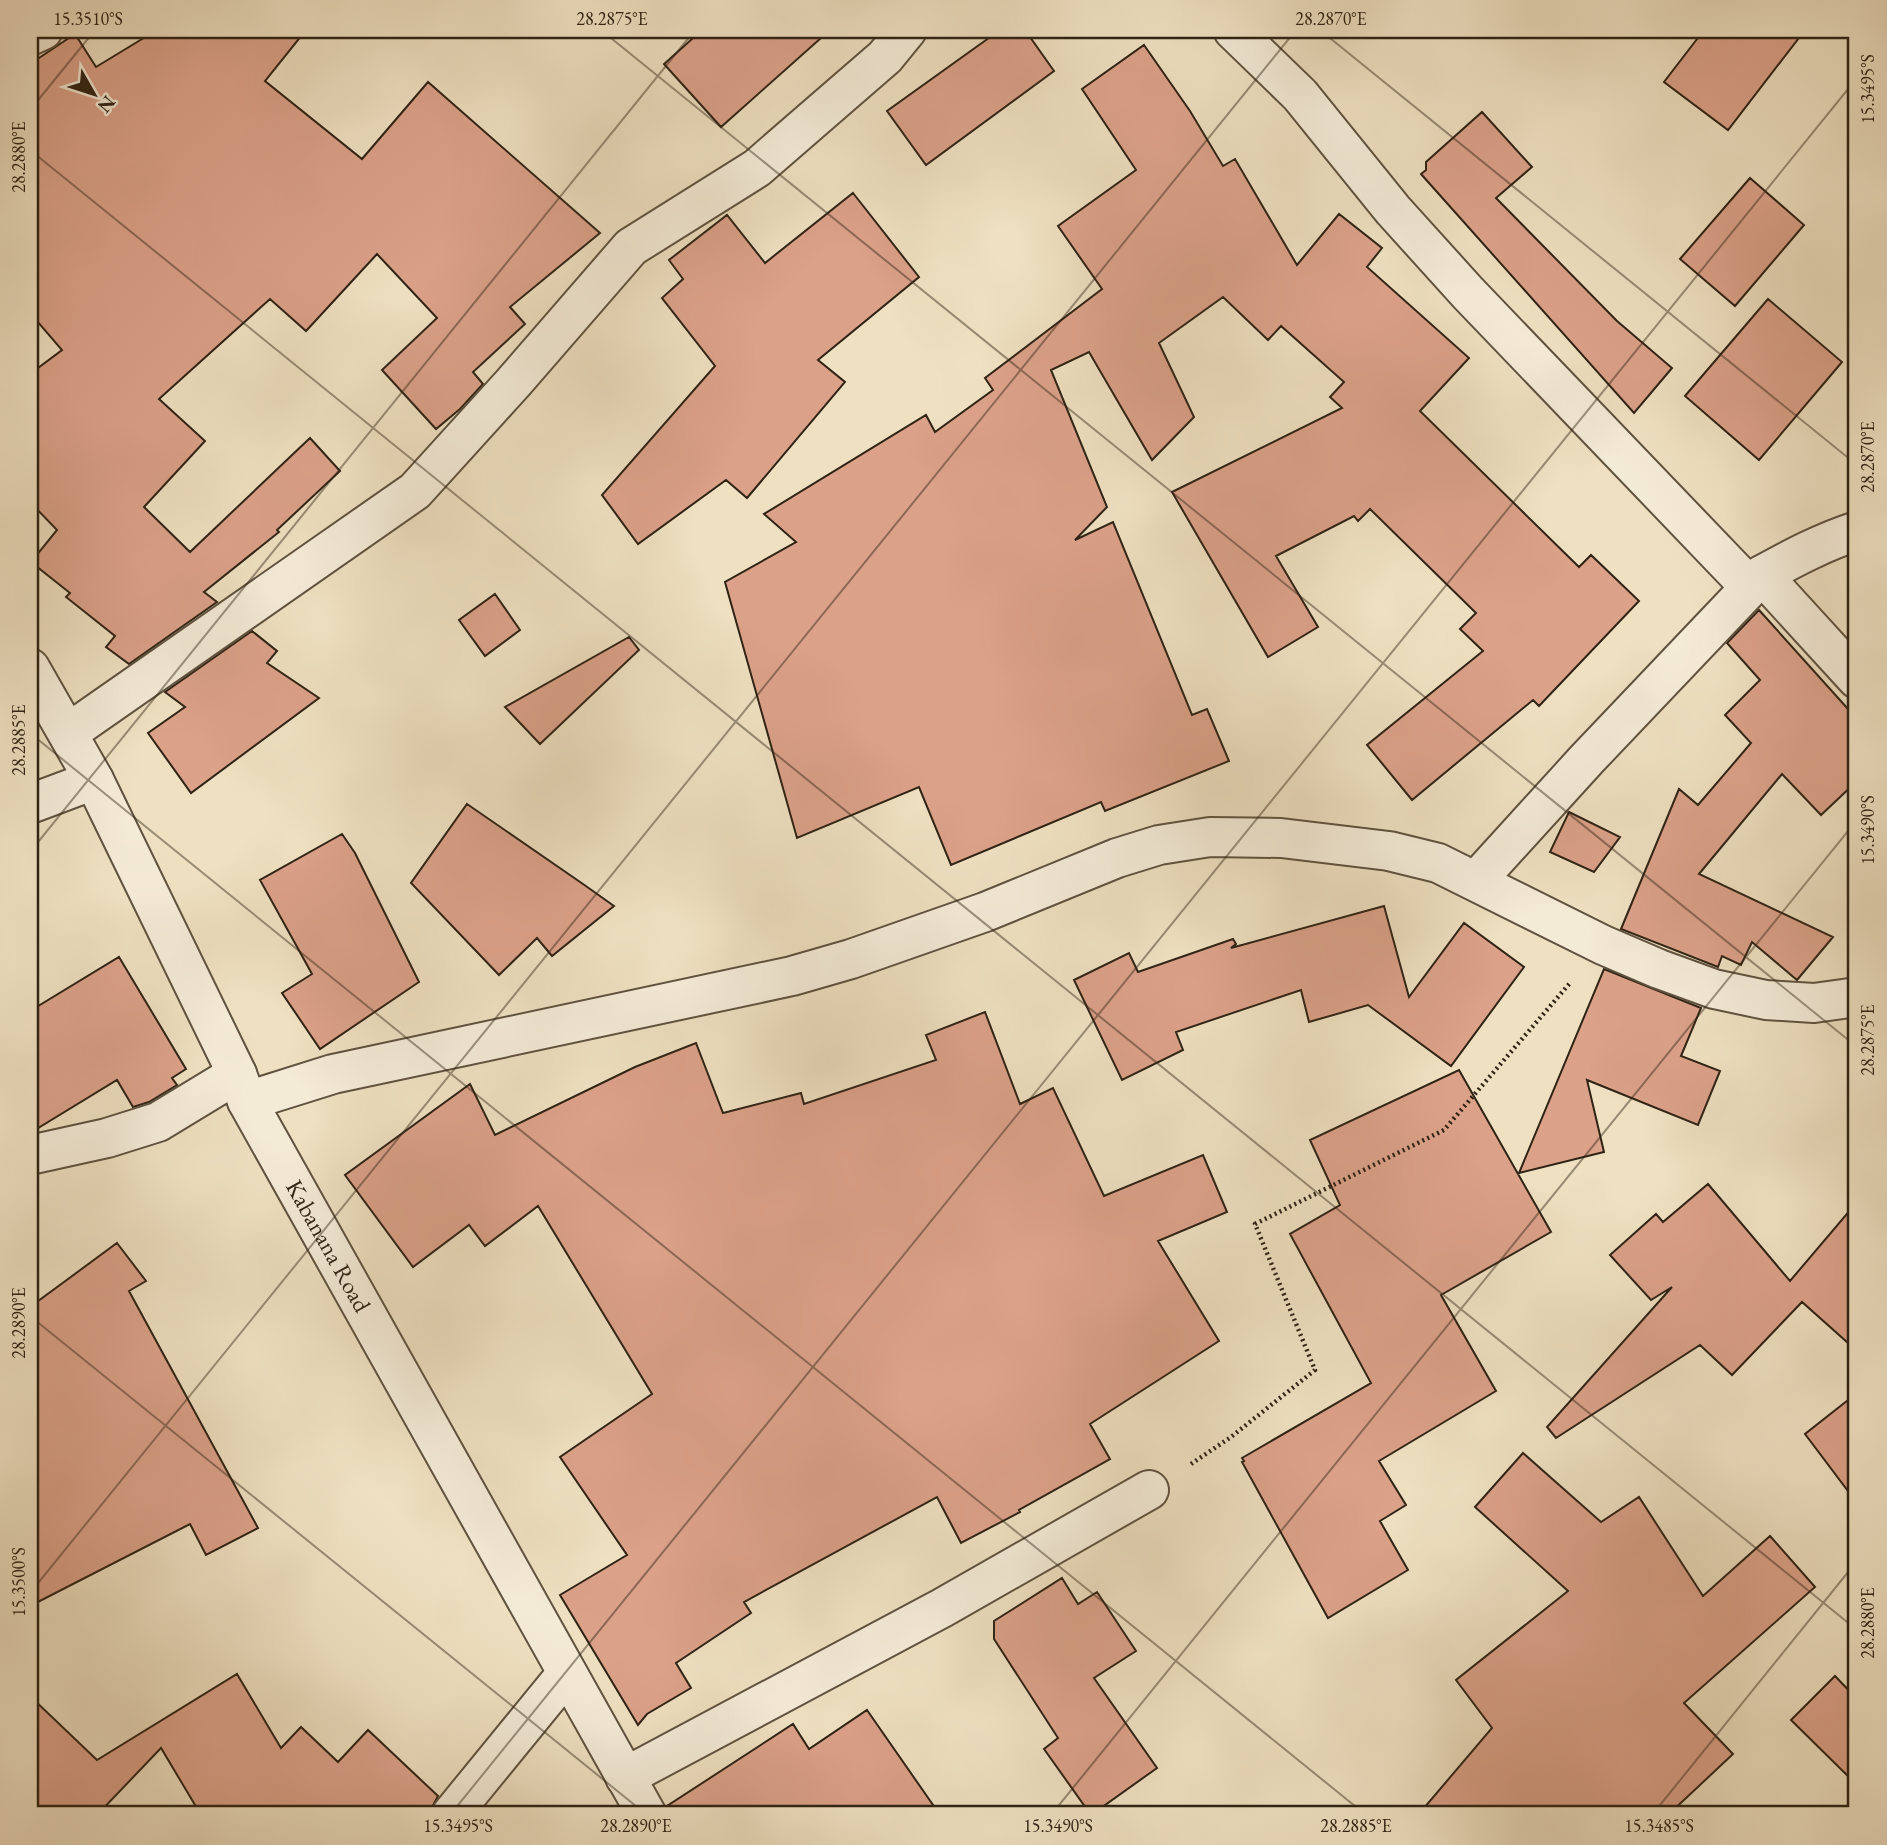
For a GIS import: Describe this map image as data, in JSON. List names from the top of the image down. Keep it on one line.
{"streets":{"street":["Kabanana Road"]},"north":"bottom right","coordinates":["15.3510°S","28.2875°E","28.2870°E","15.3495°S","28.2880°E","28.2885°E","15.3490°S","28.2890°E","15.3500°S","15.3485°S"]}
